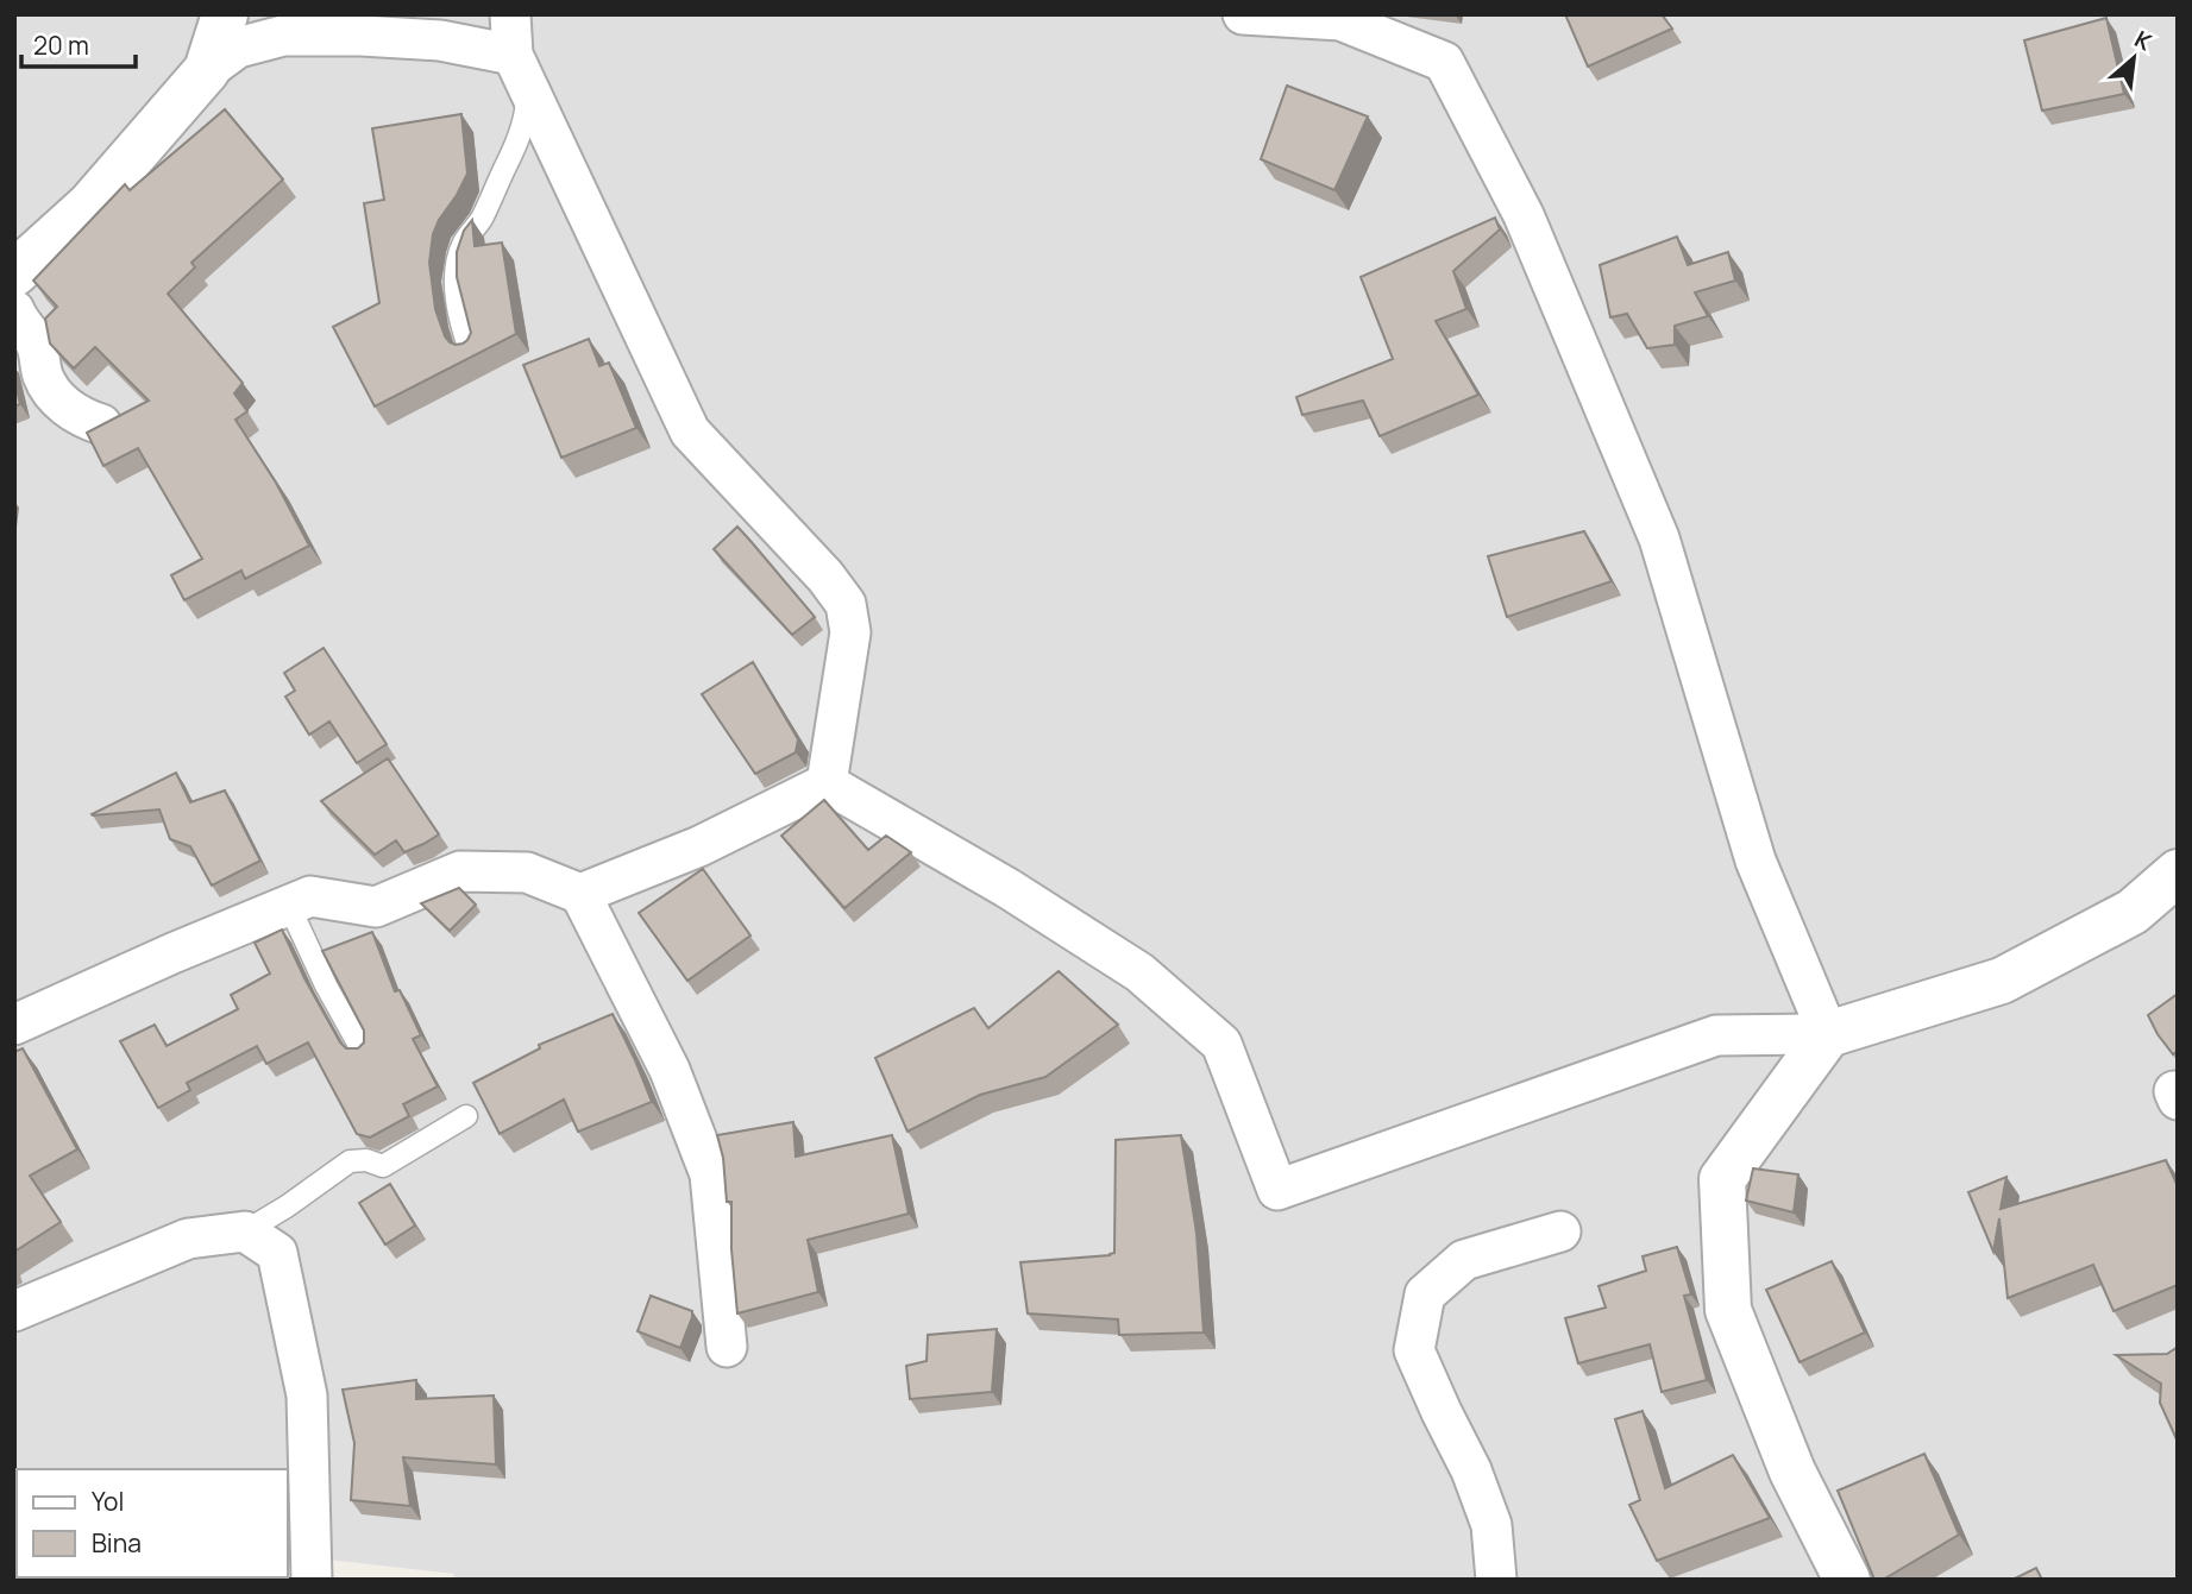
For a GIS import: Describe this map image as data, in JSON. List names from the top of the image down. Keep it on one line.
{"legend":["Yol","Bina"],"scale_bar":"20 m","north":"top right"}
